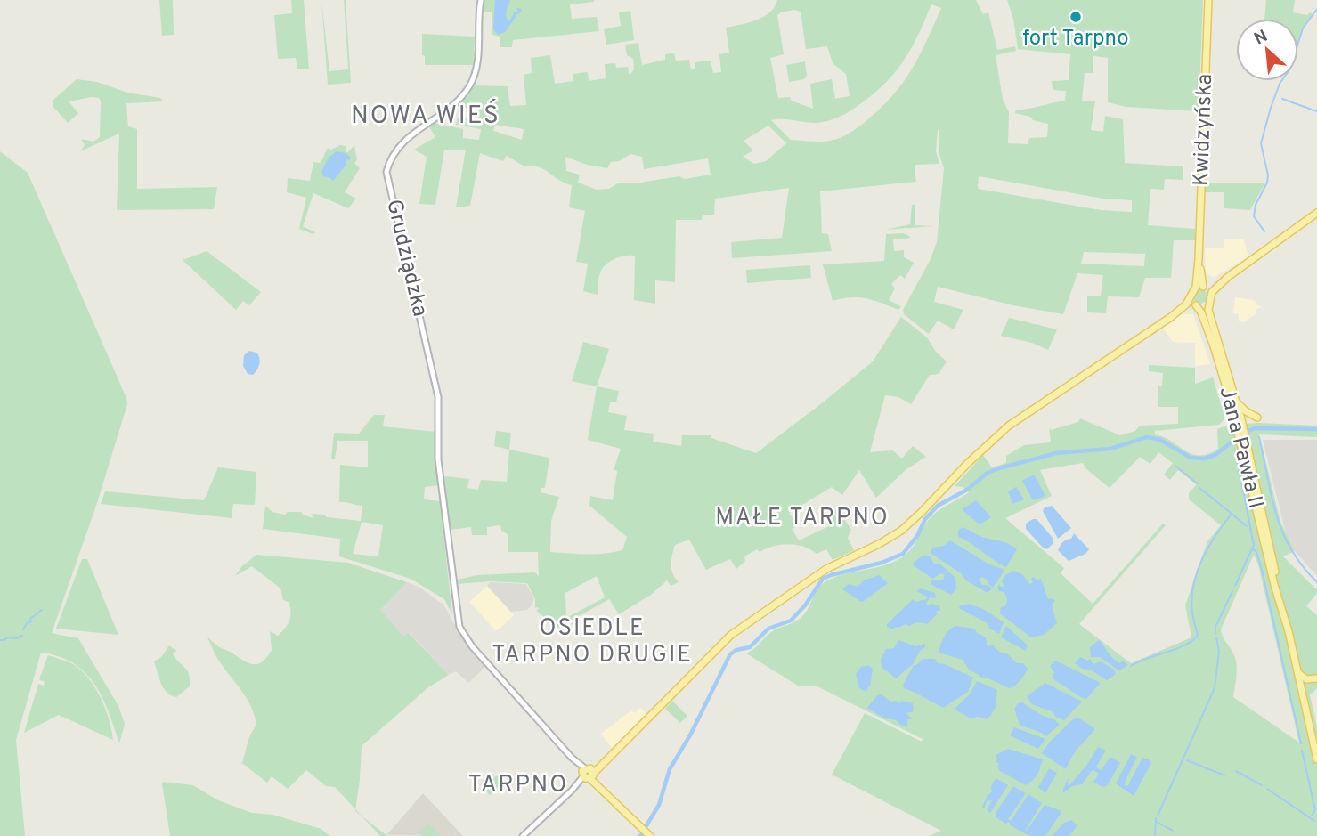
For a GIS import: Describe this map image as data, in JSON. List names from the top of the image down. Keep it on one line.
{"streets":{"main road":["Kwidzyńska","Jana Pawła II"],"street":["Grudziądzka"]},"districts":["NOWA WIEŚ","MAŁE TARPNO","OSIEDLE TARPNO DRUGIE","TARPNO"],"places":["fort Tarpno"],"north":"top left"}
